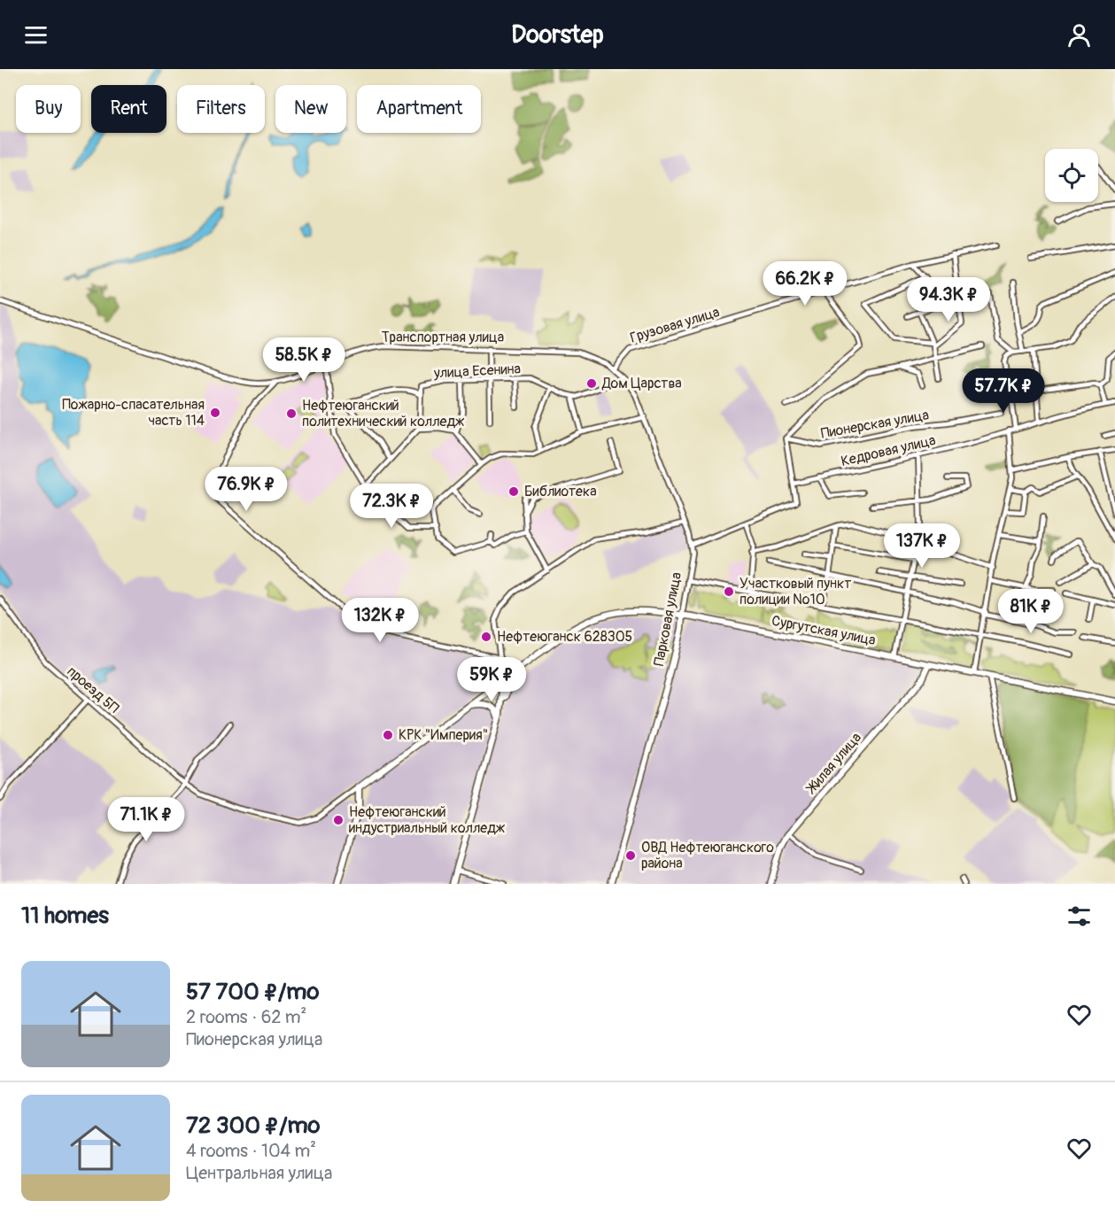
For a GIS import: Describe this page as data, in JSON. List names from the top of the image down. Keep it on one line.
{"streets":{"main road":["Парковая улица","Сургутская улица","Жилая улица"],"street":["Грузовая улица","Транспортная улица","улица Есенина","Пионерская улица","Кедровая улица","проезд 5П"]},"crossings":[["Грузовая улица","Транспортная улица"],["Грузовая улица","Парковая улица"],["Транспортная улица","Парковая улица"],["Парковая улица","Сургутская улица"],["Сургутская улица","проезд 5П"],["Сургутская улица","Жилая улица"]],"places":["Дом Царства","Пожарно-спасательная часть 114","Нефтеюганский политехнический колледж","Библиотека","Участковый пункт полиции №10","Нефтеюганск 628305","КРК \"Империя\"","Нефтеюганский индустриальный колледж","ОВД Нефтеюганского района"],"page":{"header":"Doorstep","chip":["Buy","Rent","Filters","New","Apartment"],"price":["66.2K ₽","94.3K ₽","58.5K ₽","57.7K ₽","76.9K ₽","72.3K ₽","137K ₽","81K ₽","132K ₽","59K ₽","71.1K ₽"],"heading":"11 homes","list":[{"name":"57 700 ₽/mo","note":"2 rooms · 62 m² · Пионерская улица"},{"name":"72 300 ₽/mo","note":"4 rooms · 104 m² · Центральная улица"}]}}
